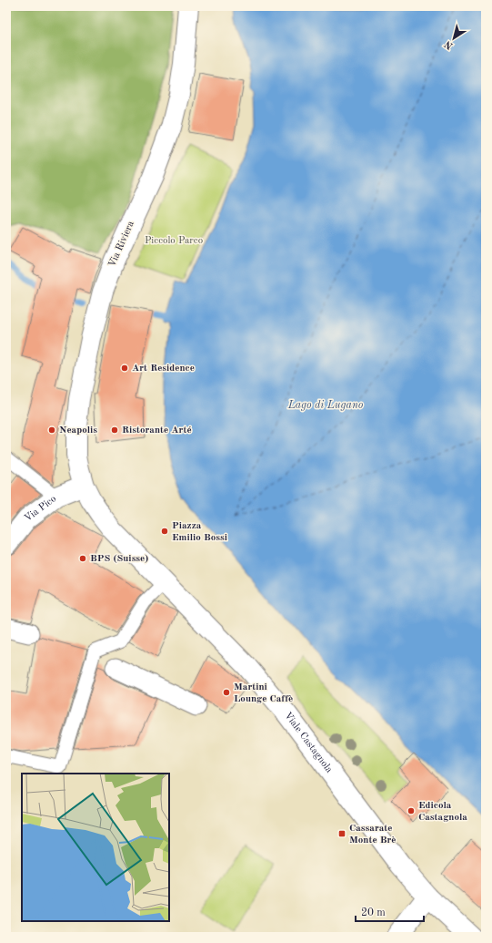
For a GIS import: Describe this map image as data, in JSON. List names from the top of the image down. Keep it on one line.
{"streets":{"main road":["Via Riviera","Via Pico","Viale Castagnola"]},"crossings":[["Via Riviera","Via Pico"],["Via Riviera","Viale Castagnola"],["Via Pico","Viale Castagnola"]],"water":["Lago di Lugano"],"parks":["Piccolo Parco"],"places":{"other":["Art Residence","Neapolis","Ristorante Arté","Piazza Emilio Bossi","BPS (Suisse)","Martini Lounge Caffè","Edicola Castagnola"],"transit":["Cassarate Monte Brè"]},"scale_bar":"20 m","north":"bottom left"}
